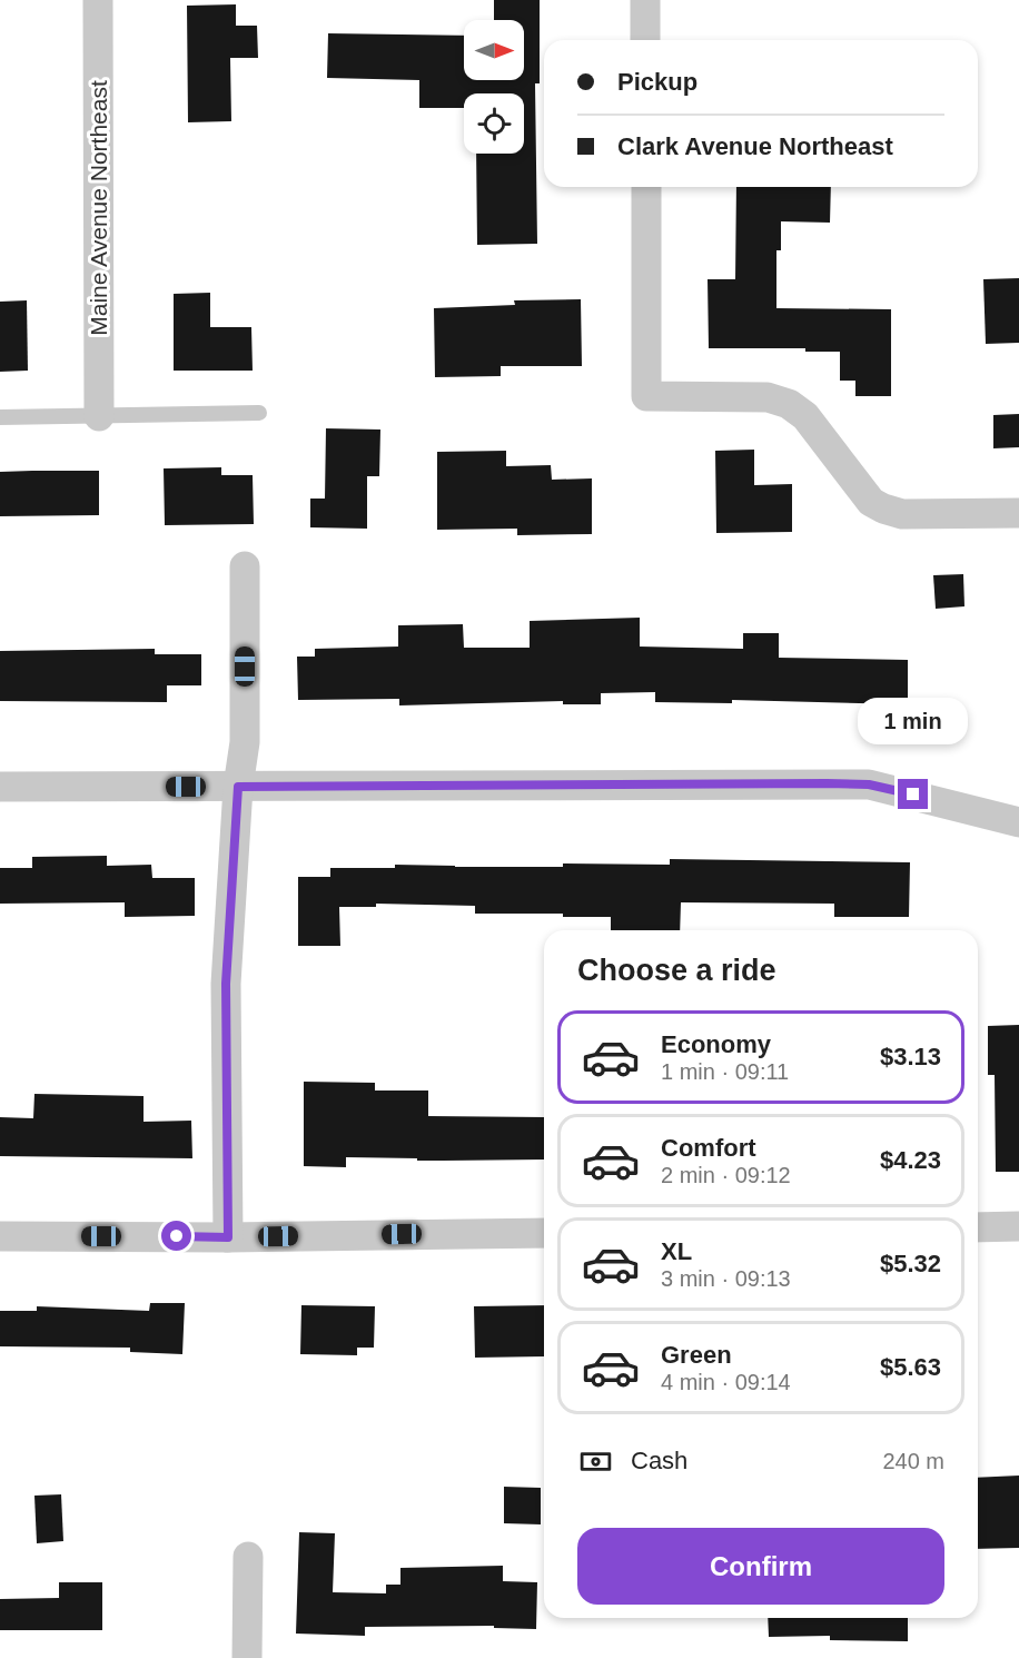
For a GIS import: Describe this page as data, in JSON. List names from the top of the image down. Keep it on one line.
{"streets":{"street":["Maine Avenue Northeast"]},"north":"right","page":{"banner":["Pickup","Clark Avenue Northeast"],"bubble":"1 min","heading":"Choose a ride","list":[{"name":"Economy","note":"1 min · 09:11","value":"$3.13"},{"name":"Comfort","note":"2 min · 09:12","value":"$4.23"},{"name":"XL","note":"3 min · 09:13","value":"$5.32"},{"name":"Green","note":"4 min · 09:14","value":"$5.63"}],"pay":["Cash","240 m"],"buttons":"Confirm"}}
